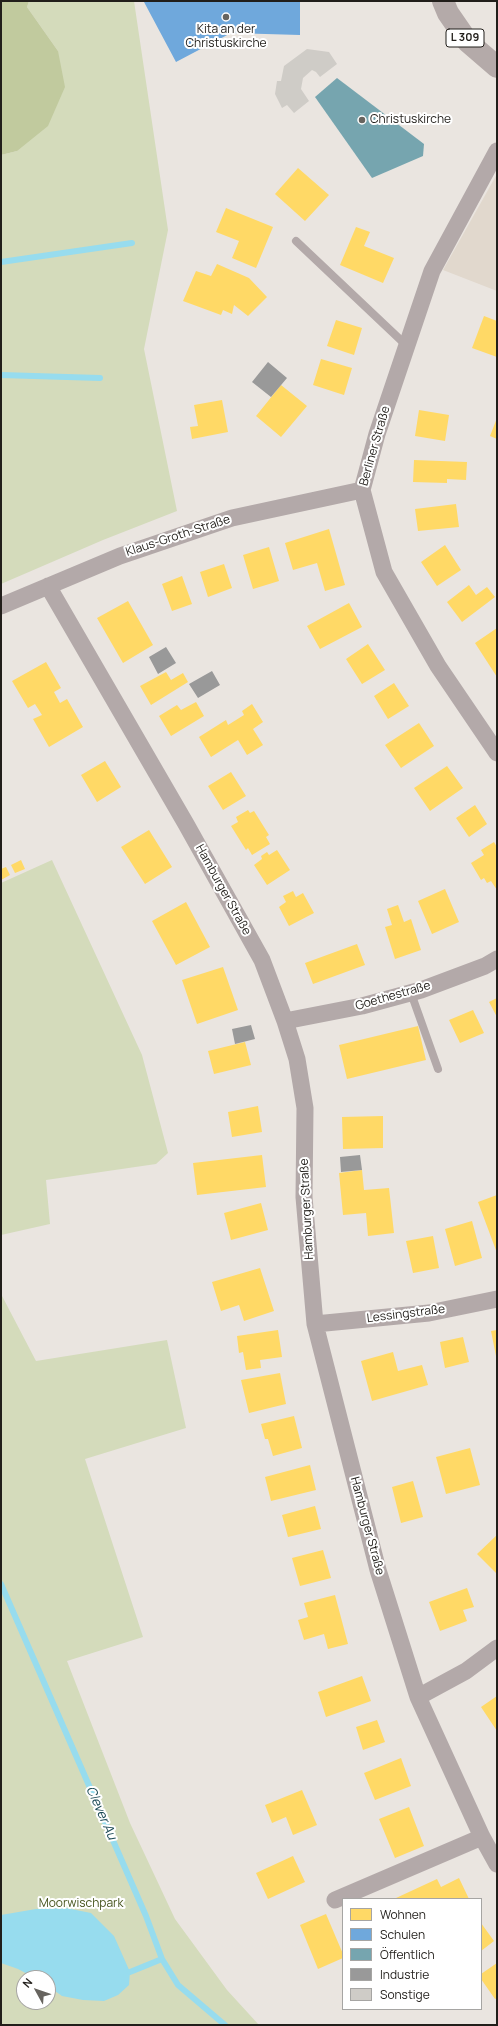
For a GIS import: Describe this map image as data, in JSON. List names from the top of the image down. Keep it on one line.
{"streets":{"main road":["L 309"],"street":["Berliner Straße","Klaus-Groth-Straße","Hamburger Straße","Goethestraße","Lessingstraße"]},"crossings":[["Berliner Straße","Klaus-Groth-Straße"],["Klaus-Groth-Straße","Hamburger Straße"],["Hamburger Straße","Goethestraße"],["Hamburger Straße","Lessingstraße"]],"water":["Clever Au"],"parks":["Moorwischpark"],"places":["Kita an der Christuskirche","Christuskirche"],"legend":["Wohnen","Schulen","Öffentlich","Industrie","Sonstige"],"north":"top left"}
